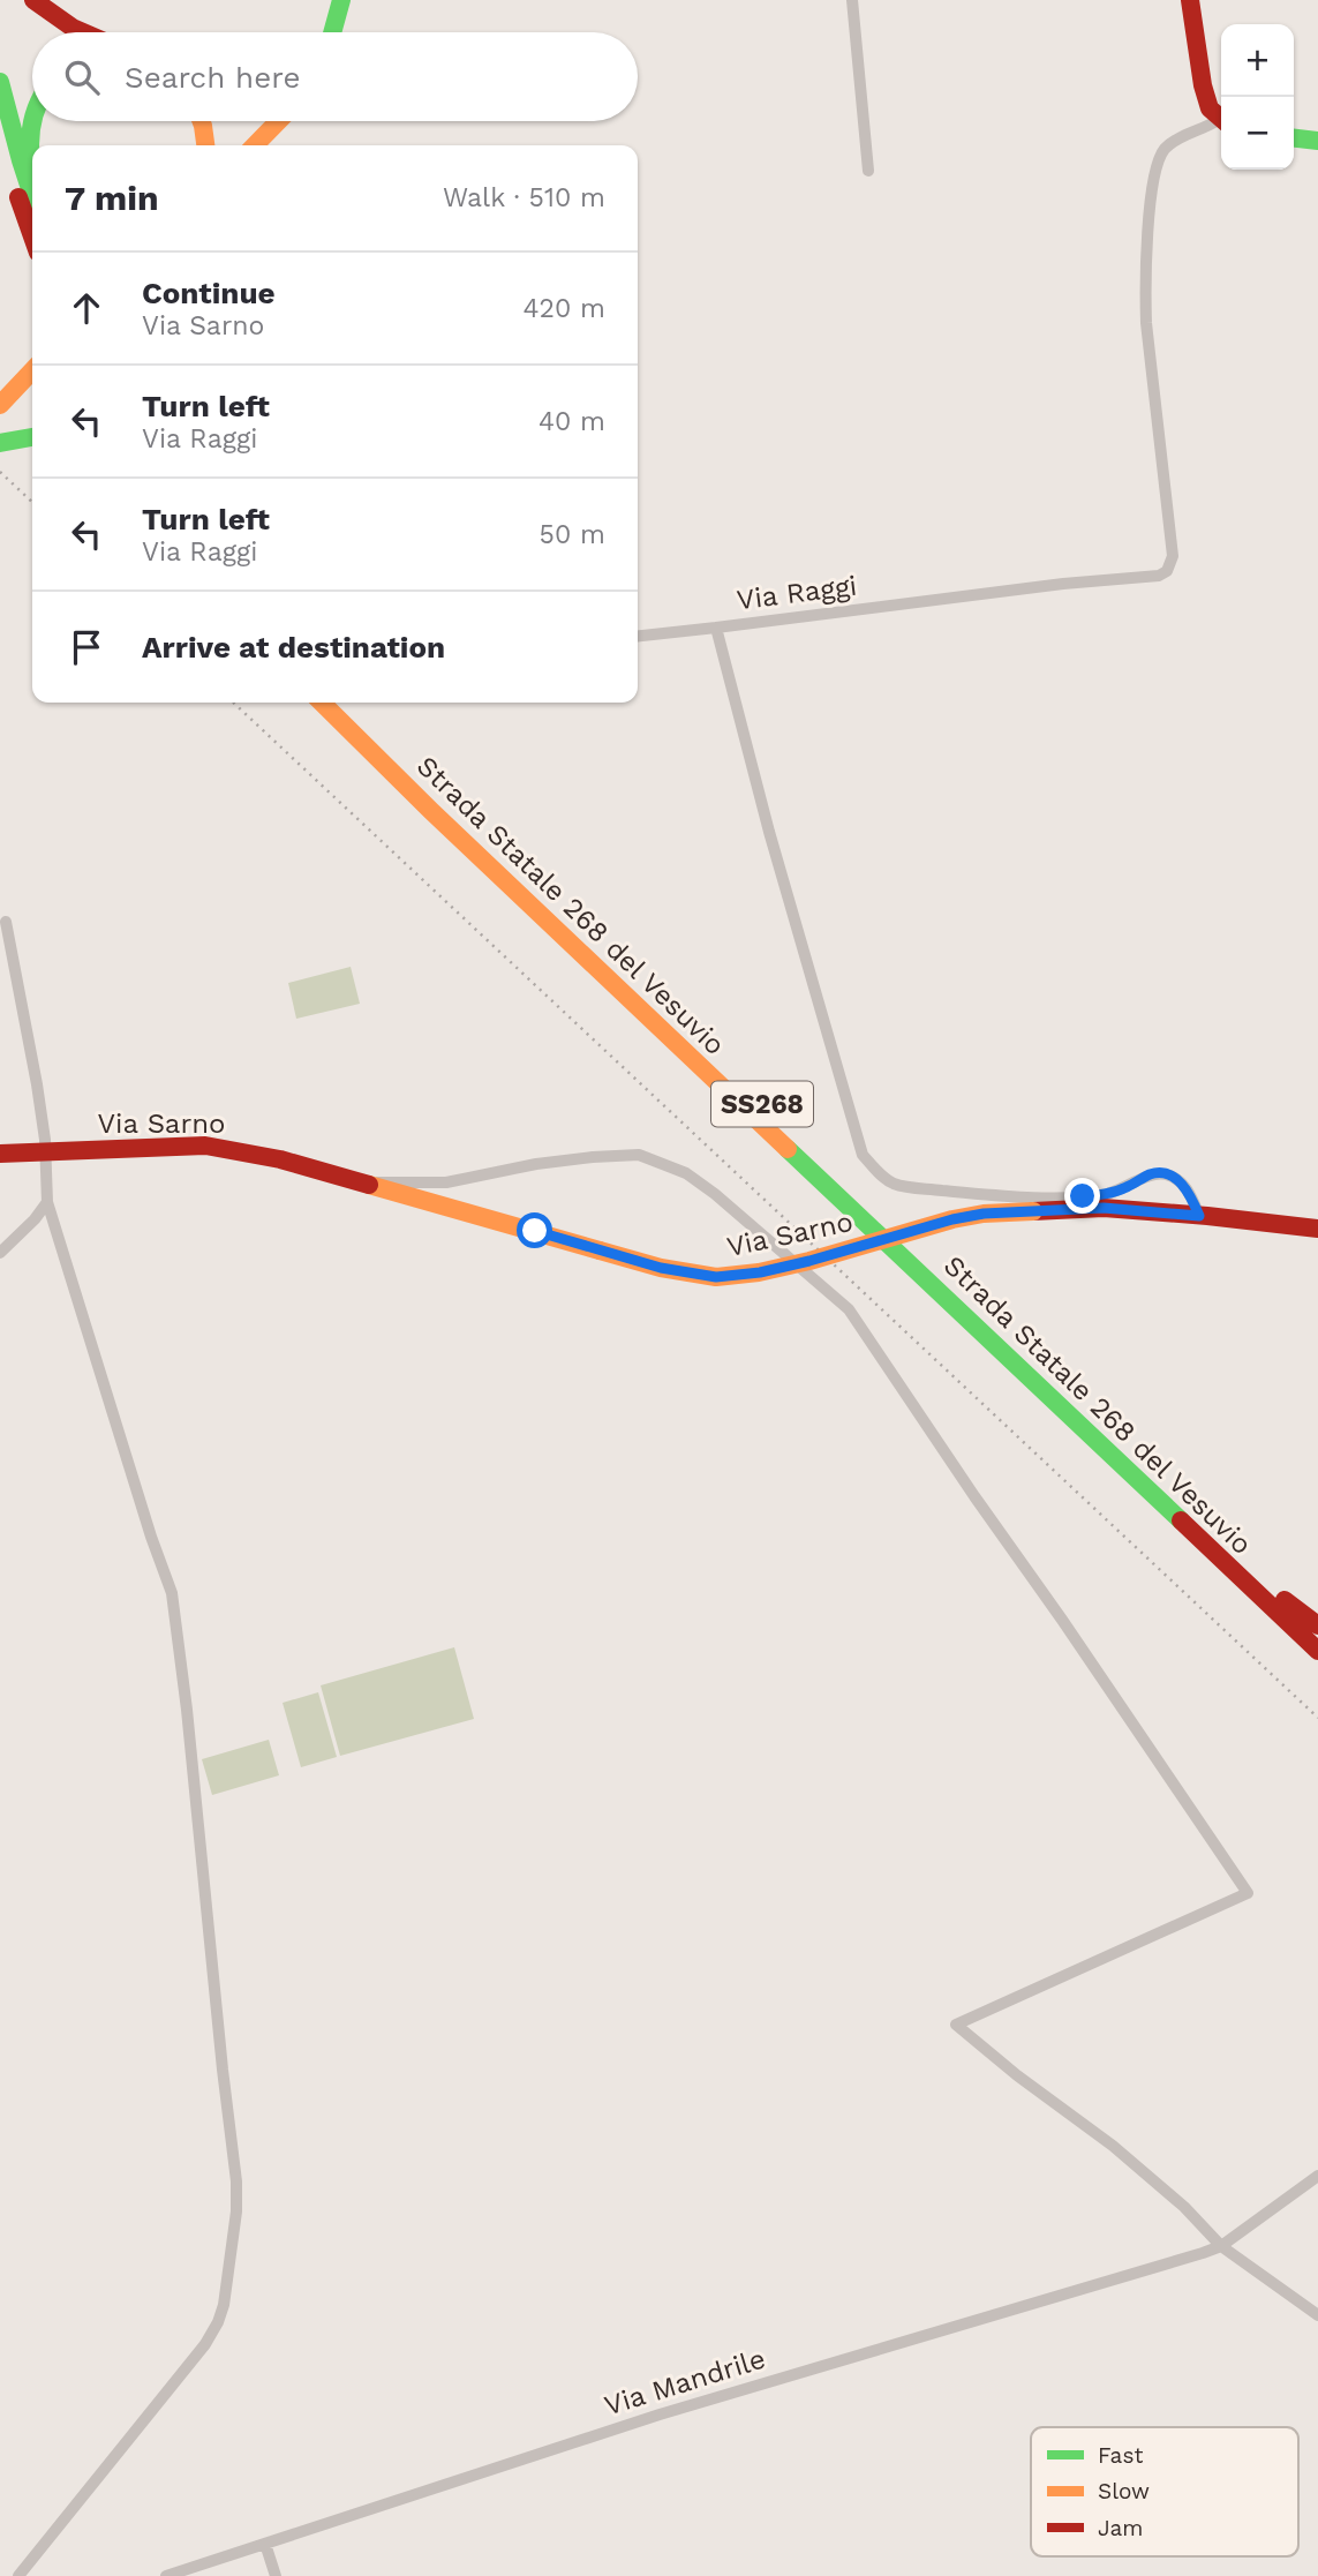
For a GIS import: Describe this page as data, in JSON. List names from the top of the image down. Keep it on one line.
{"streets":{"main road":["Strada Statale 268 del Vesuvio","SS268","Via Sarno"],"street":["Via Raggi","Via Mandrile"]},"crossings":[["Via Raggi","Via Sarno"]],"legend":["Fast","Slow","Jam"],"page":{"map_buttons":["+","−"],"search":"Search here","heading":["7 min","Walk · 510 m"],"list":[["Continue","Via Sarno","420 m"],["Turn left","Via Raggi","40 m"],["Turn left","Via Raggi","50 m"],"Arrive at destination"]}}
